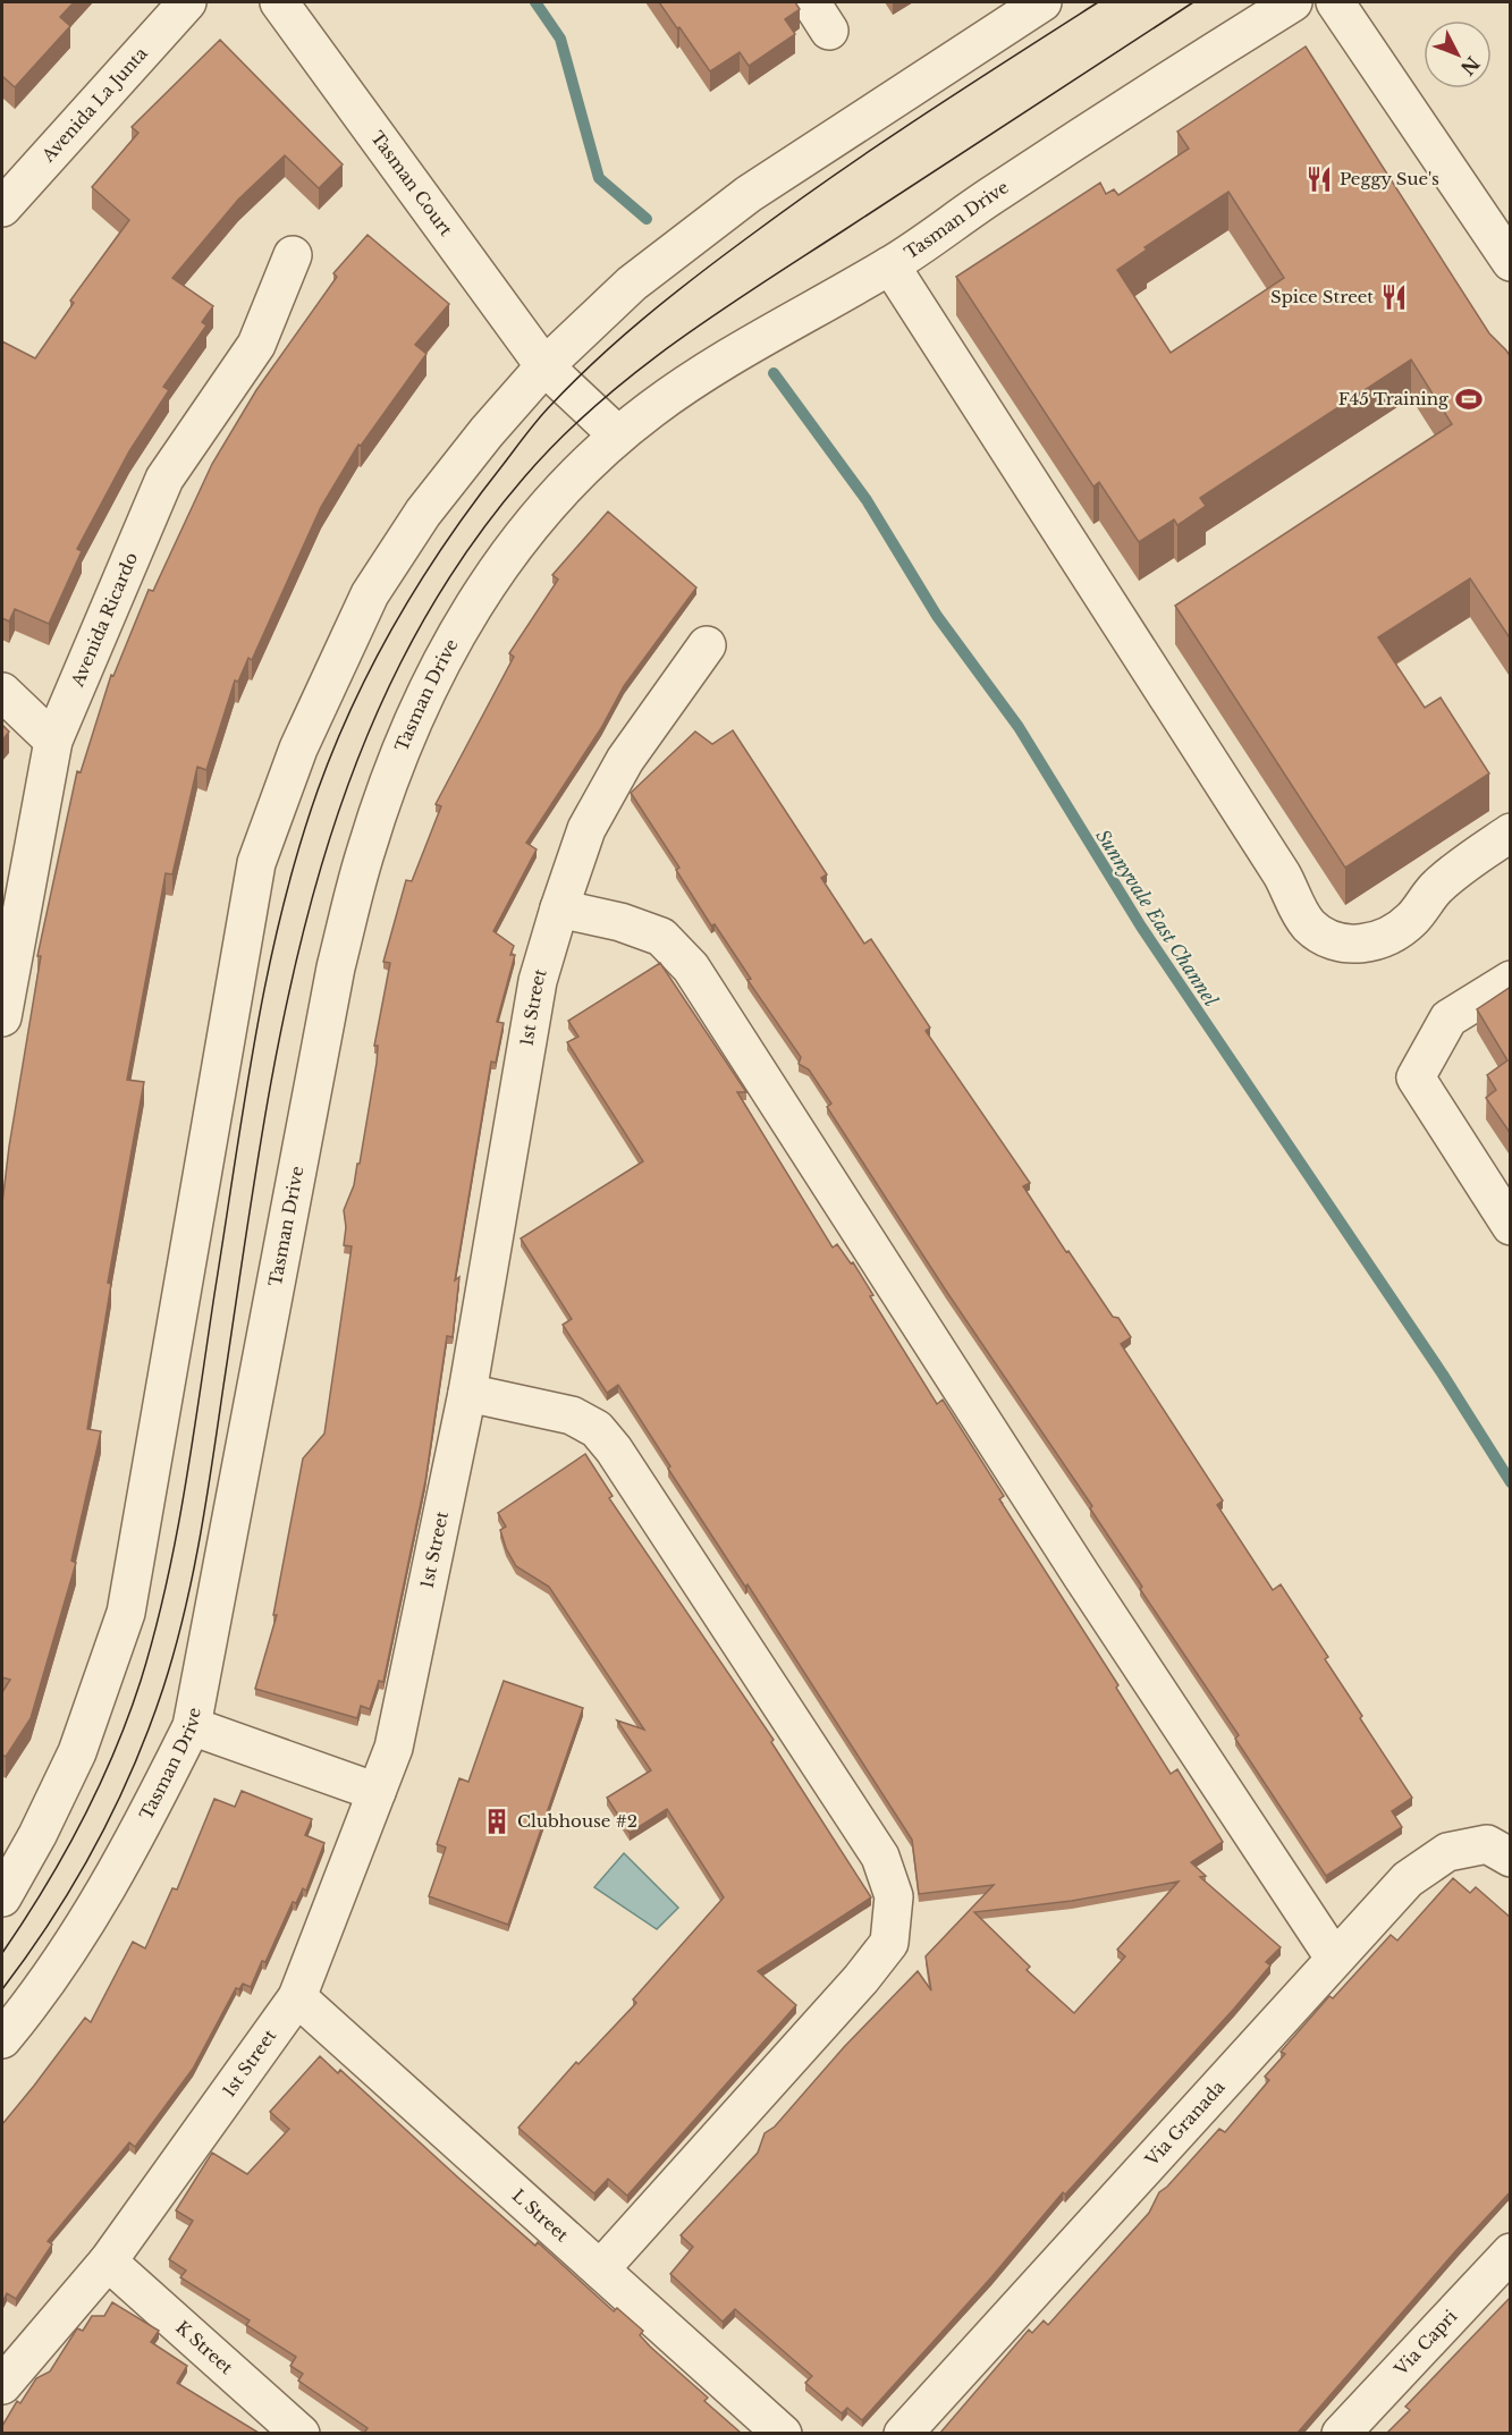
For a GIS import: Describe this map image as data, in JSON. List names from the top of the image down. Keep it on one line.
{"streets":{"street":["Avenida La Junta","Tasman Court","Tasman Drive","Avenida Ricardo","1st Street","Via Granada","L Street","Via Capri","K Street"]},"crossings":[["1st Street","L Street"],["1st Street","K Street"]],"water":["Sunnyvale East Channel"],"places":{"restaurant":["Peggy Sue's","Spice Street"],"sports":["F45 Training"],"building":["Clubhouse #2"]},"north":"bottom right"}
